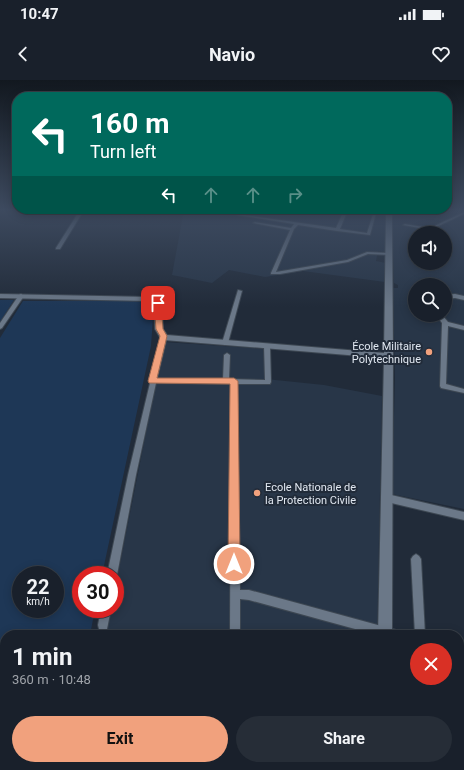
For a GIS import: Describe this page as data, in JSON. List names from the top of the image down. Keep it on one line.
{"places":["École Militaire Polytechnique","Ecole Nationale de la Protection Civile"],"page":{"status":"10:47","header":"Navio","turn":["160 m","Turn left"],"speed":"22 km/h","limit":"30","heading":["1 min","360 m · 10:48"],"buttons":["Exit","Share"]}}
